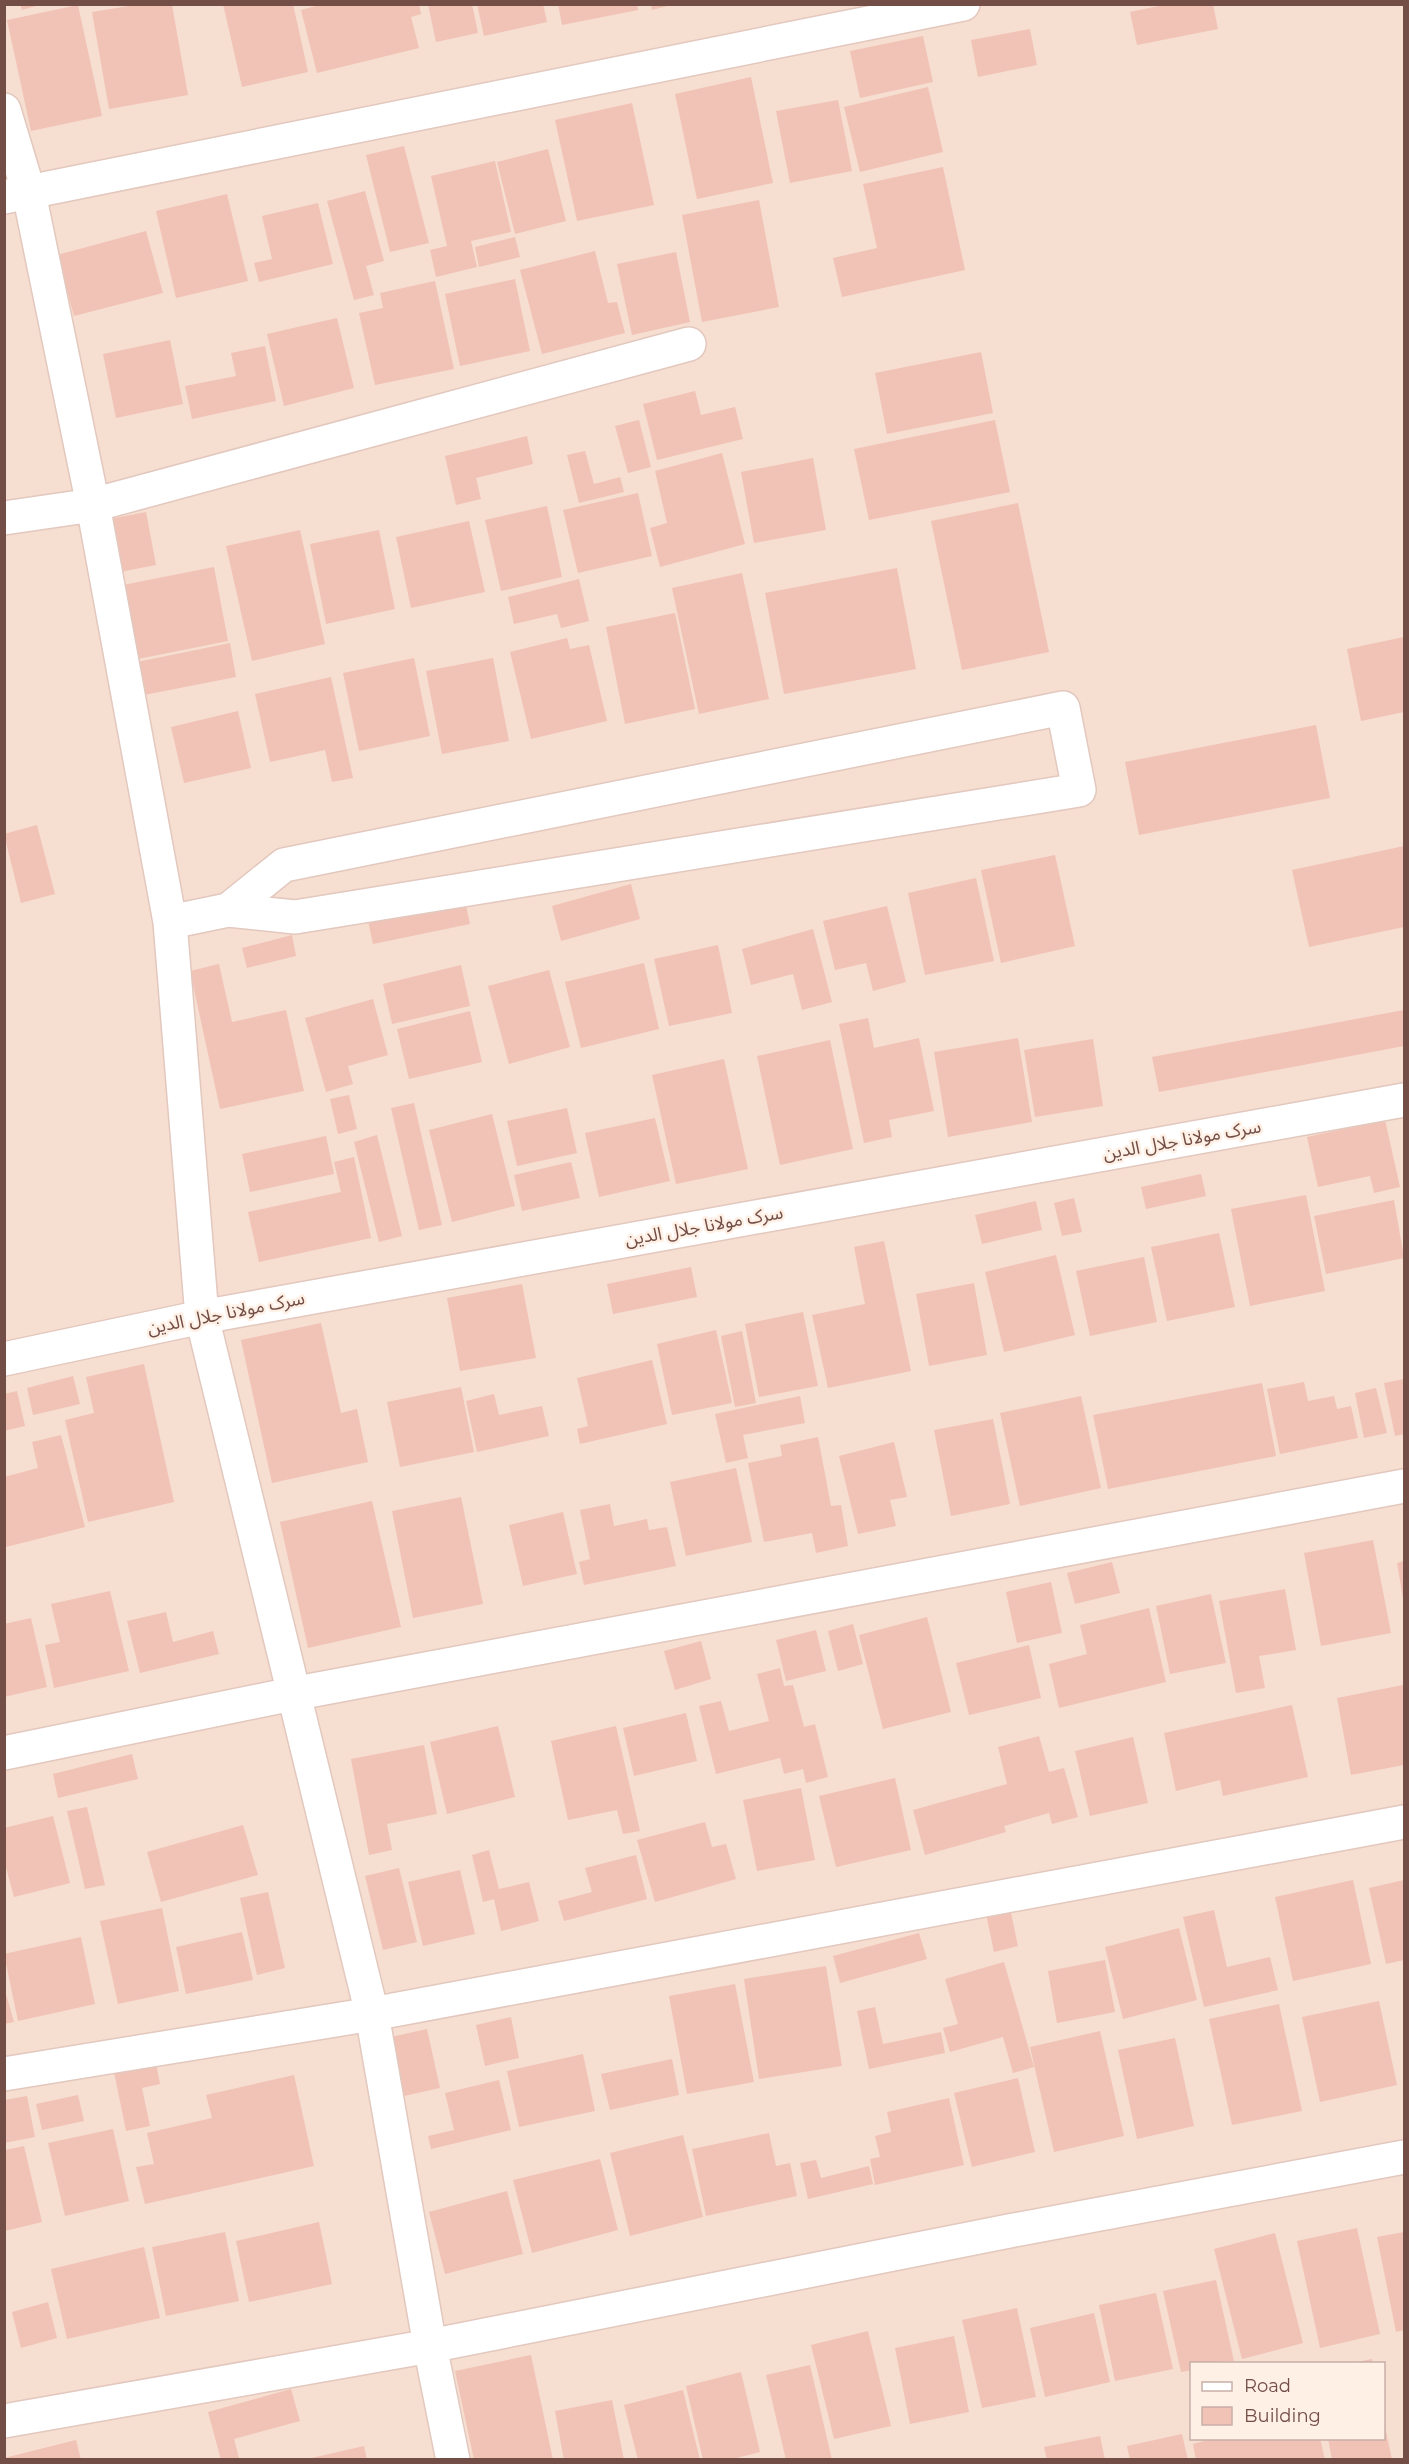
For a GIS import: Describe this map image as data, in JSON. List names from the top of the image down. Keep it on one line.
{"streets":{"street":["سرک مولانا جلال الدین"]},"legend":["Road","Building"]}
